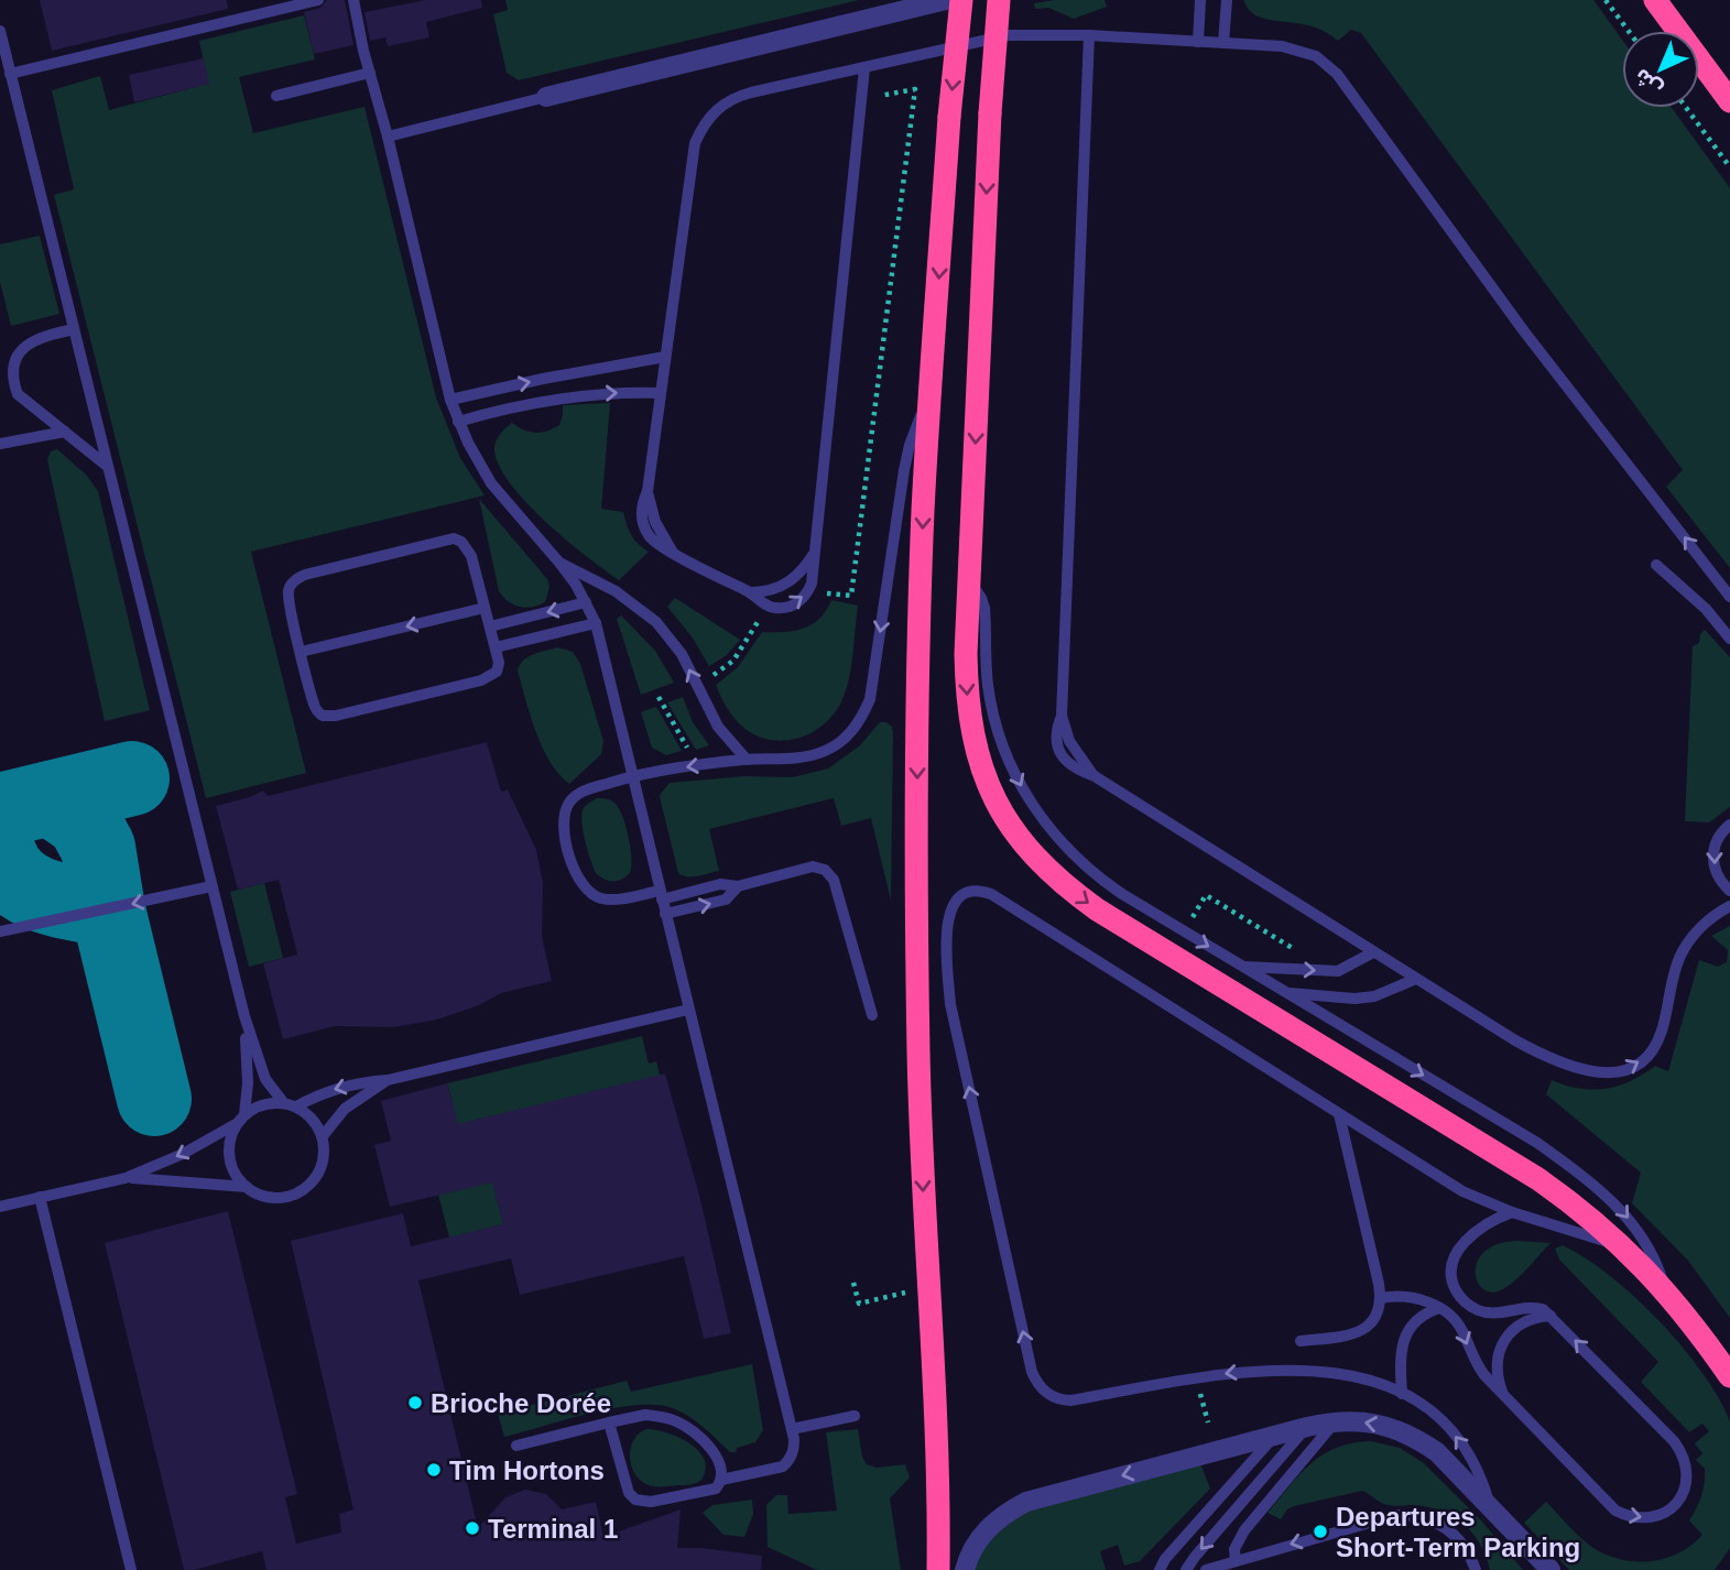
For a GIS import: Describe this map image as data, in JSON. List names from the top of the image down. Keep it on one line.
{"places":["Brioche Dorée","Tim Hortons","Terminal 1","Departures Short-Term Parking"],"north":"bottom left"}
